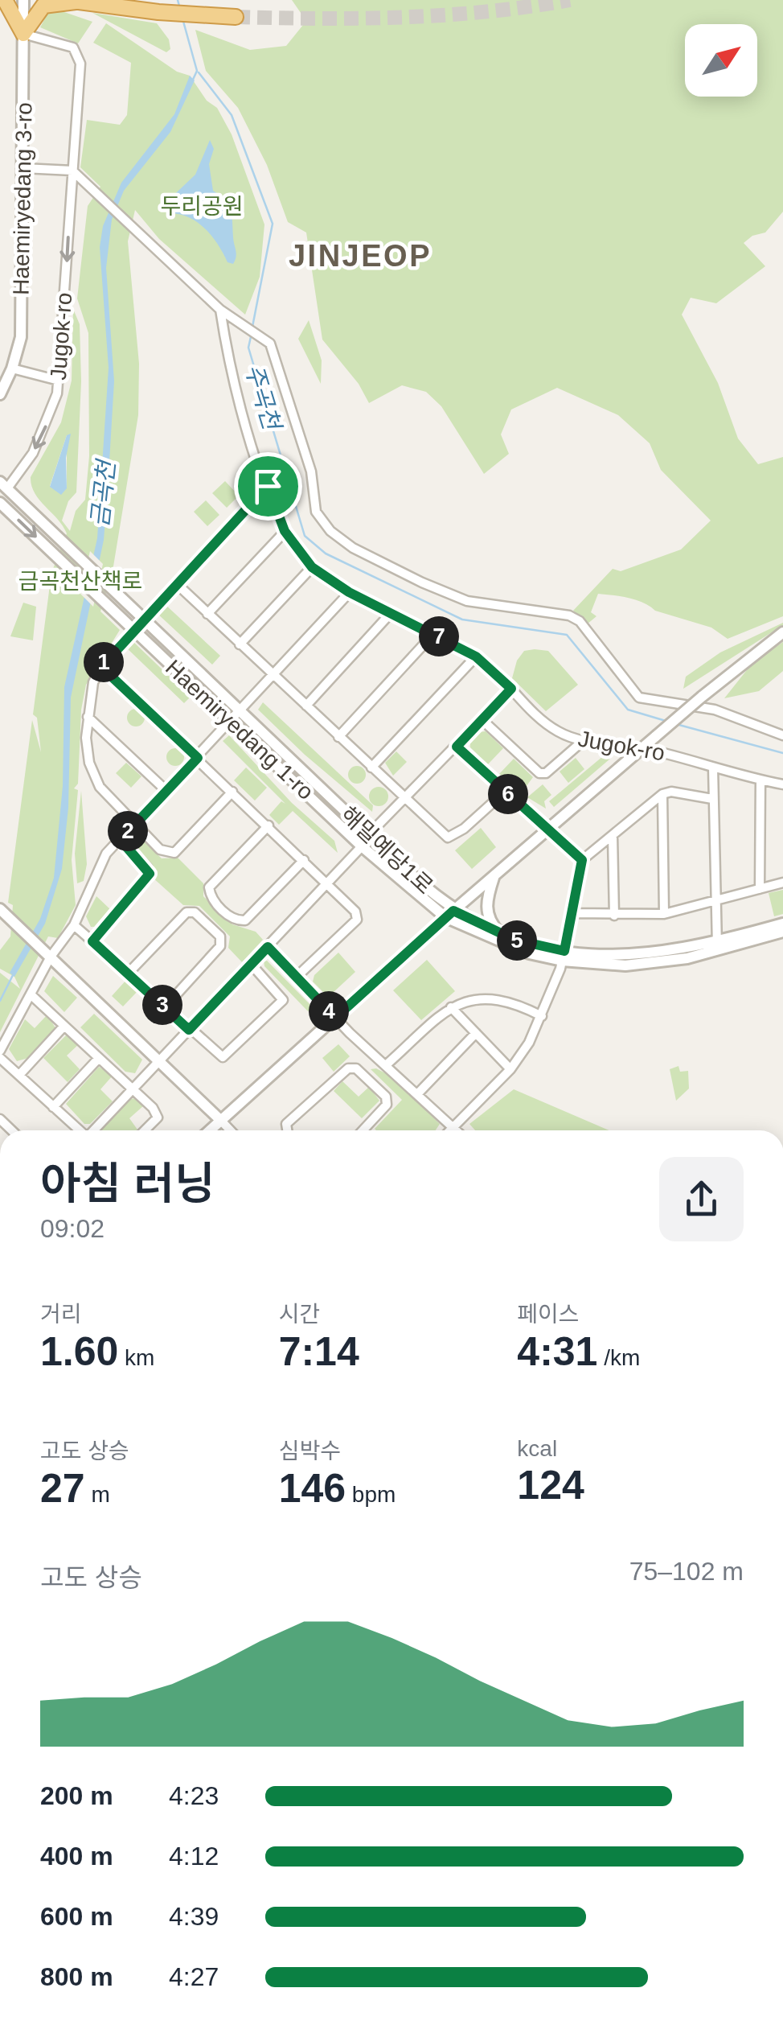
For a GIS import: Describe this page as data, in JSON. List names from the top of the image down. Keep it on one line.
{"streets":{"street":["Haemiryedang 3-ro","Jugok-ro","Haemiryedang 1-ro","해밀예당1로"]},"crossings":[["Haemiryedang 3-ro","Jugok-ro"],["Jugok-ro","해밀예당1로"],["Haemiryedang 1-ro","해밀예당1로"]],"districts":["JINJEOP"],"water":["주곡천","금곡천"],"parks":["두리공원","금곡천산책로"],"north":"top right","page":{"pins":["7","1","6","2","5","3","4"],"heading":["아침 러닝","09:02"],"stats":[["거리","1.60 km"],["시간","7:14"],["페이스","4:31 /km"],["고도 상승","27 m"],["심박수","146 bpm"],["kcal","124"]],"chart":["고도 상승","75–102 m"],"list":[{"name":"200 m","note":"4:23"},{"name":"400 m","note":"4:12"},{"name":"600 m","note":"4:39"},{"name":"800 m","note":"4:27"}]}}
